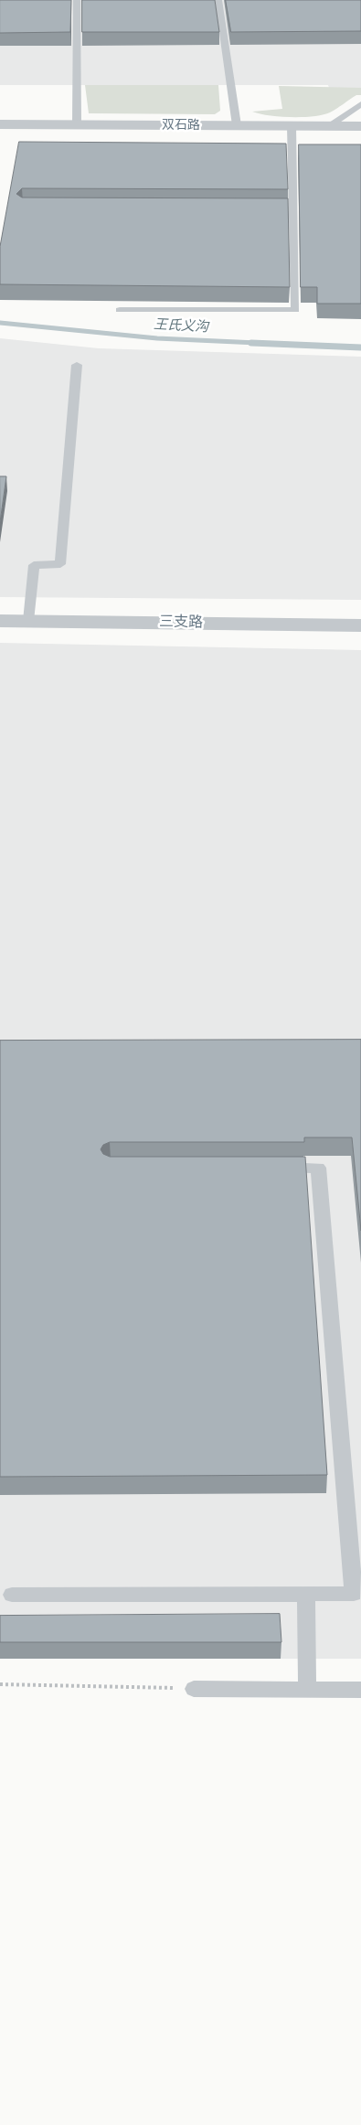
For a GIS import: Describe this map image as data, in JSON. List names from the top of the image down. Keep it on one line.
{"streets":{"street":["双石路","三支路"]},"water":["王氏义沟"]}
